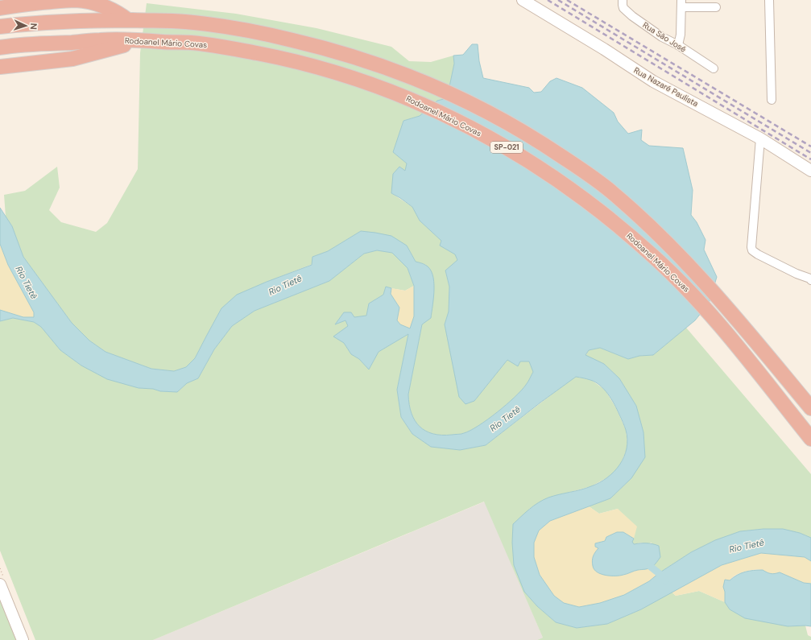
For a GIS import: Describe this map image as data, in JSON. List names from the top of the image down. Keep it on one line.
{"streets":{"highway":["Rodoanel Mário Covas","SP-021"],"main road":["Rua Nazaré Paulista"],"street":["Rua São José"]},"water":["Rio Tietê"],"north":"right"}
